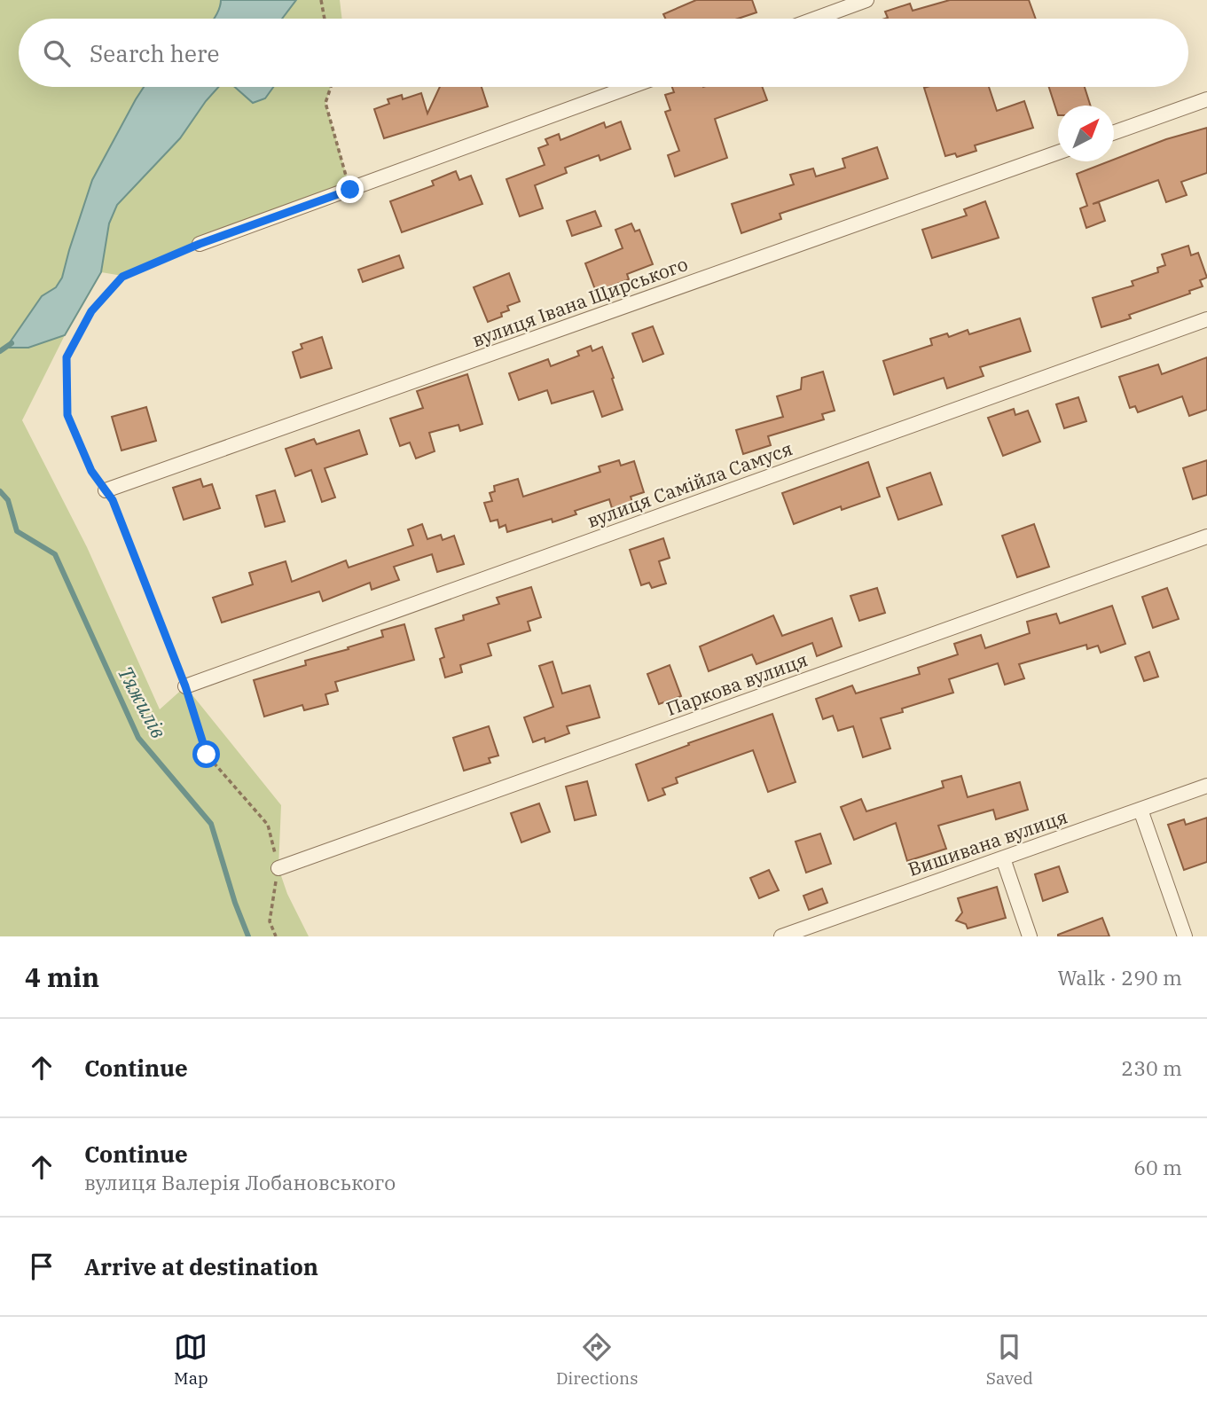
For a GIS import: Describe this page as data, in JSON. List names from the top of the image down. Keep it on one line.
{"streets":{"street":["вулиця Івана Щирського","вулиця Самійла Самуся","Паркова вулиця","Вишивана вулиця"]},"water":["Тяжилів"],"north":"top right","page":{"search":"Search here","heading":["4 min","Walk · 290 m"],"list":[["Continue","230 m"],["Continue","вулиця Валерія Лобановського","60 m"],"Arrive at destination"],"nav":["Map","Directions","Saved"]}}
